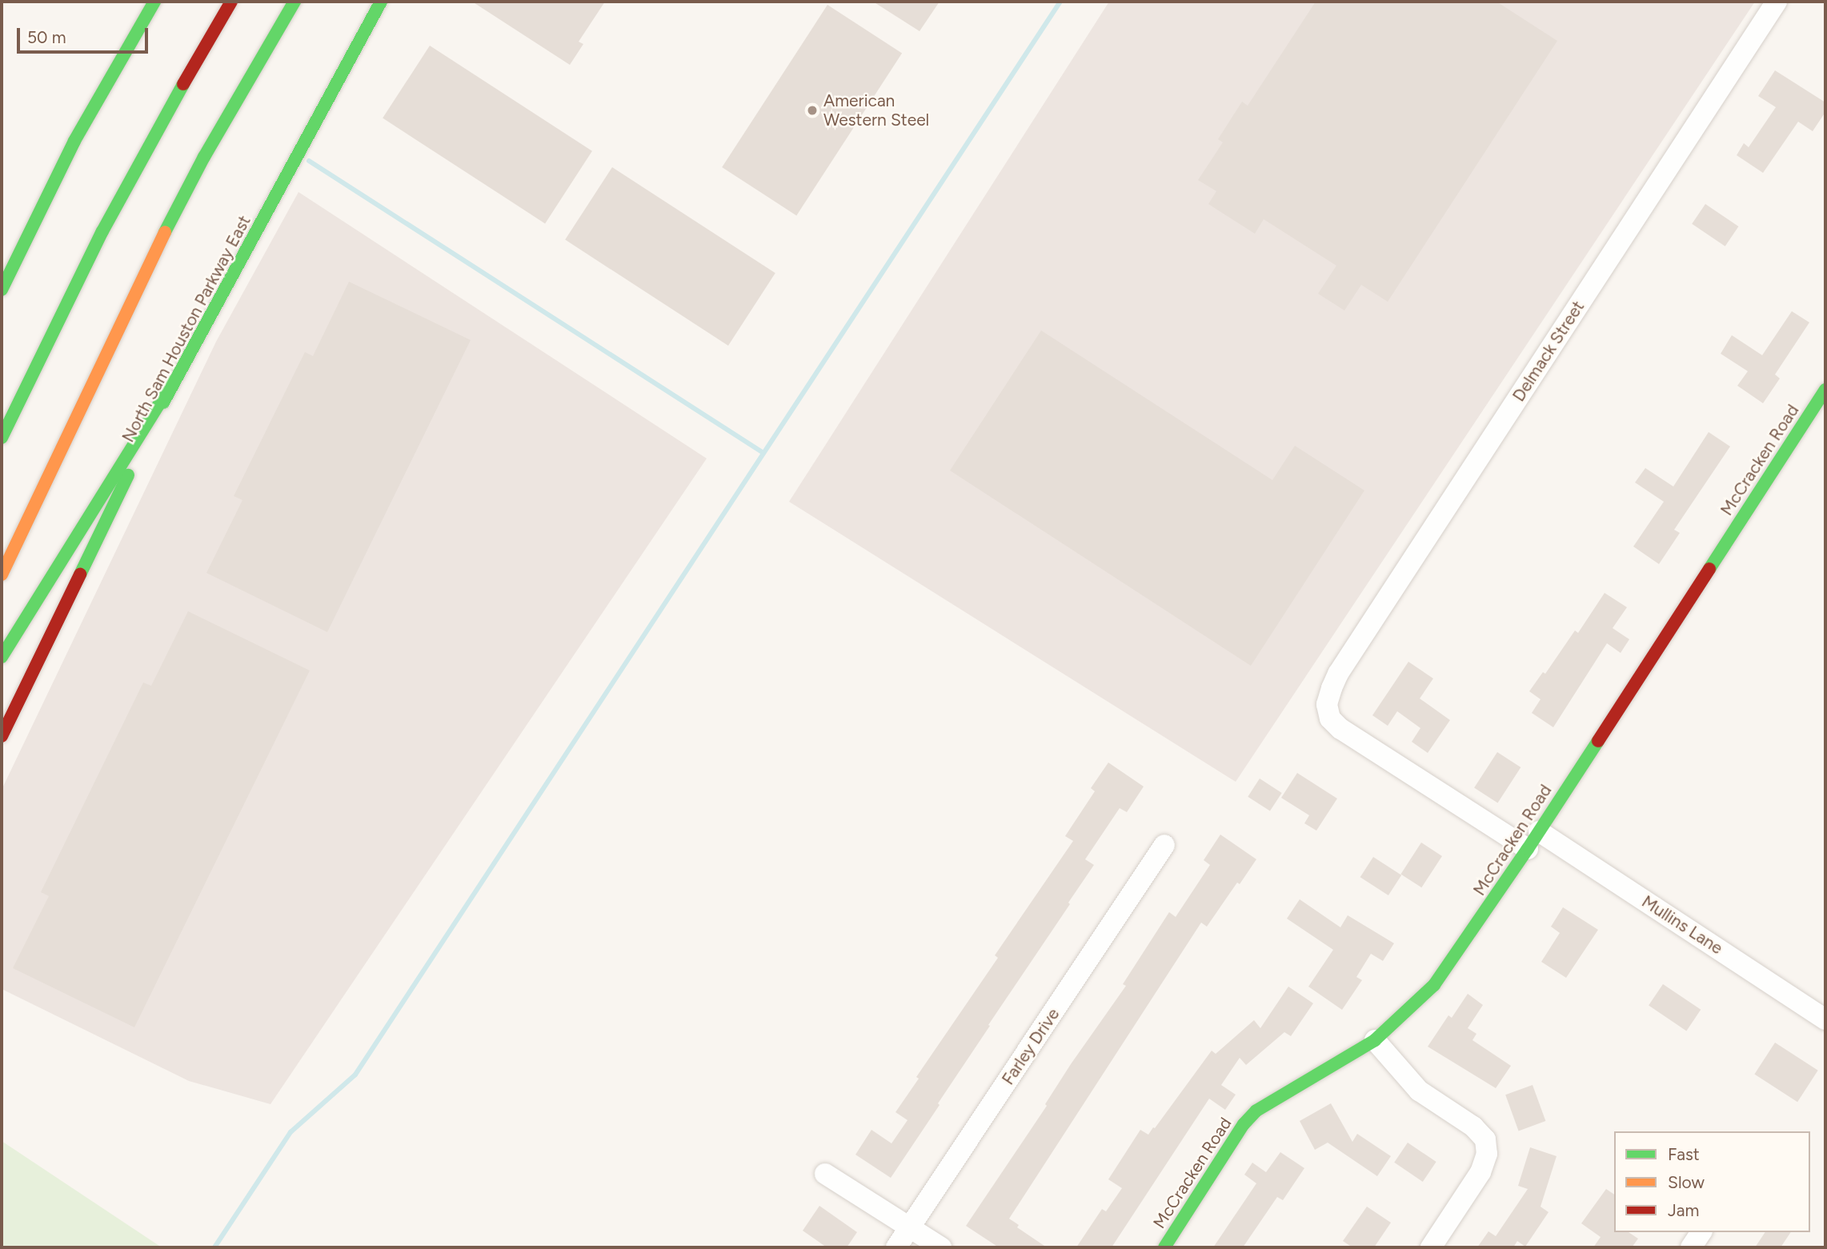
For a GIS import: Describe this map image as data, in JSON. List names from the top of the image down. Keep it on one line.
{"streets":{"main road":["North Sam Houston Parkway East","McCracken Road"],"street":["Delmack Street","Mullins Lane","Farley Drive"]},"crossings":[["Delmack Street","McCracken Road"],["McCracken Road","Mullins Lane"]],"places":["American Western Steel"],"legend":["Fast","Slow","Jam"],"scale_bar":"50 m"}
